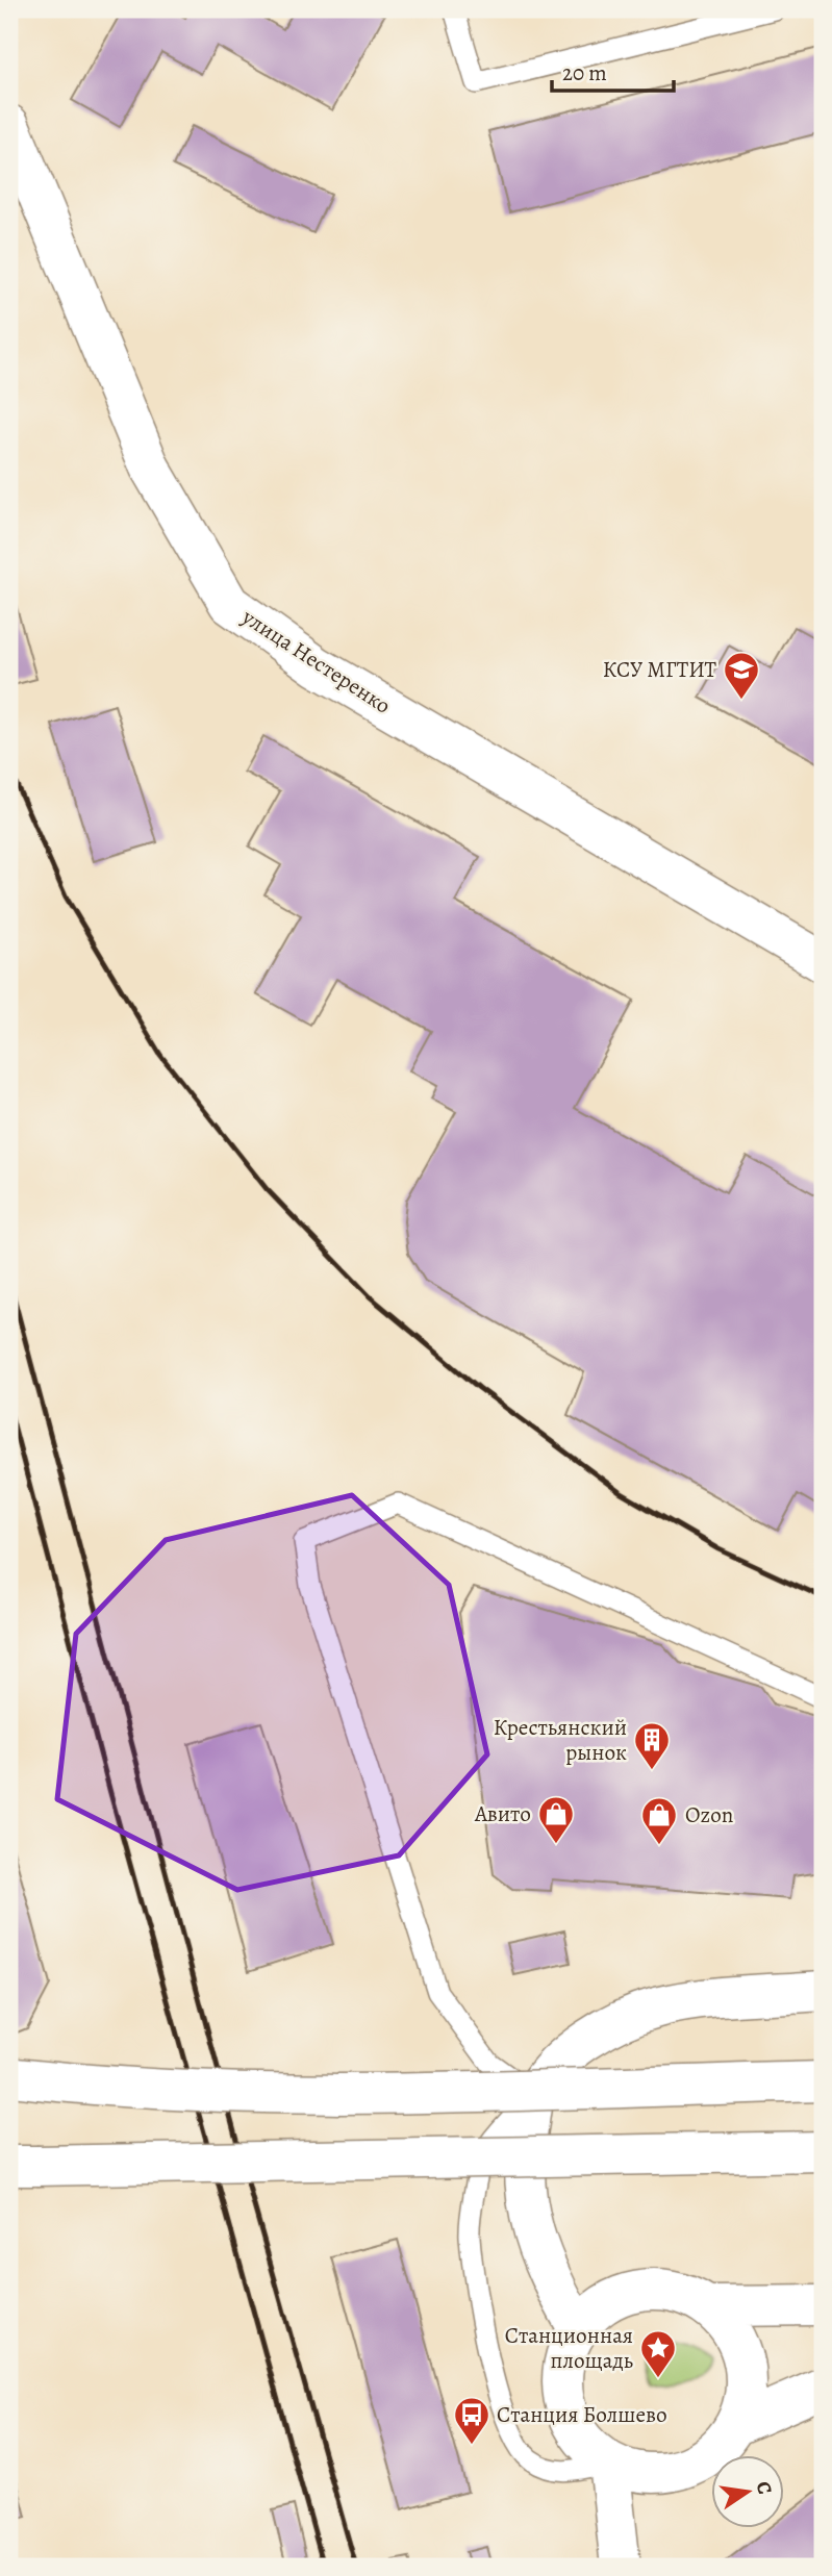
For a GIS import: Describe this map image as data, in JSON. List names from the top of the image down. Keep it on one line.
{"streets":{"street":["улица Нестеренко"]},"places":{"school or university":["КСУ МГТИТ"],"building":["Крестьянский рынок"],"shop":["Авито","Ozon"],"place":["Станционная площадь"],"bus stop":["Станция Болшево"]},"scale_bar":"20 m","north":"right"}
